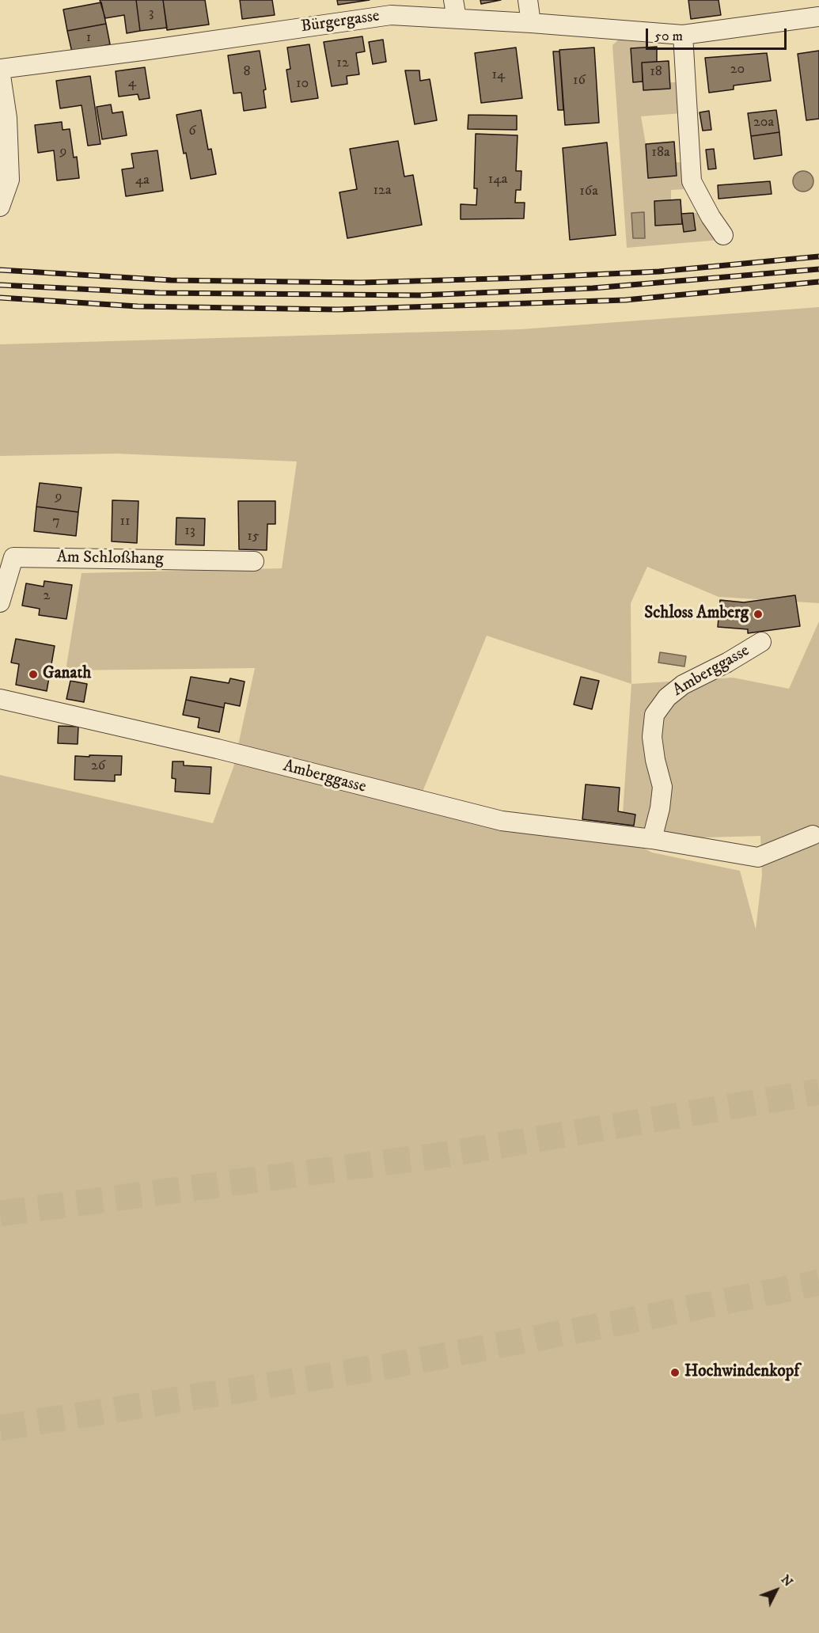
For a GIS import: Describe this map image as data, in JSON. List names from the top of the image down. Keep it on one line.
{"streets":{"street":["Bürgergasse","Am Schloßhang","Amberggasse"]},"places":["Schloss Amberg","Ganath","Hochwindenkopf"],"house_numbers":["3","1","12","20","8","18","14","16","4","10","20a","6","9","18a","14a","4a","12a","16a","9","7","11","13","15","2","26"],"scale_bar":"50 m","north":"top right"}
